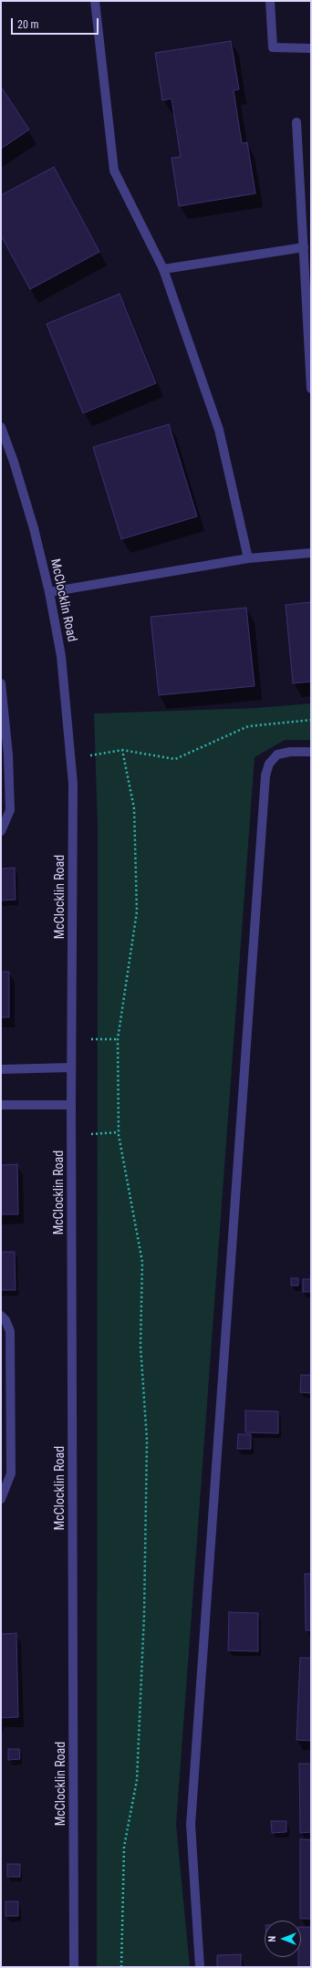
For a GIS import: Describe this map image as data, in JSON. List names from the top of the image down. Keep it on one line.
{"streets":{"street":["McClocklin Road"]},"scale_bar":"20 m","north":"left"}
